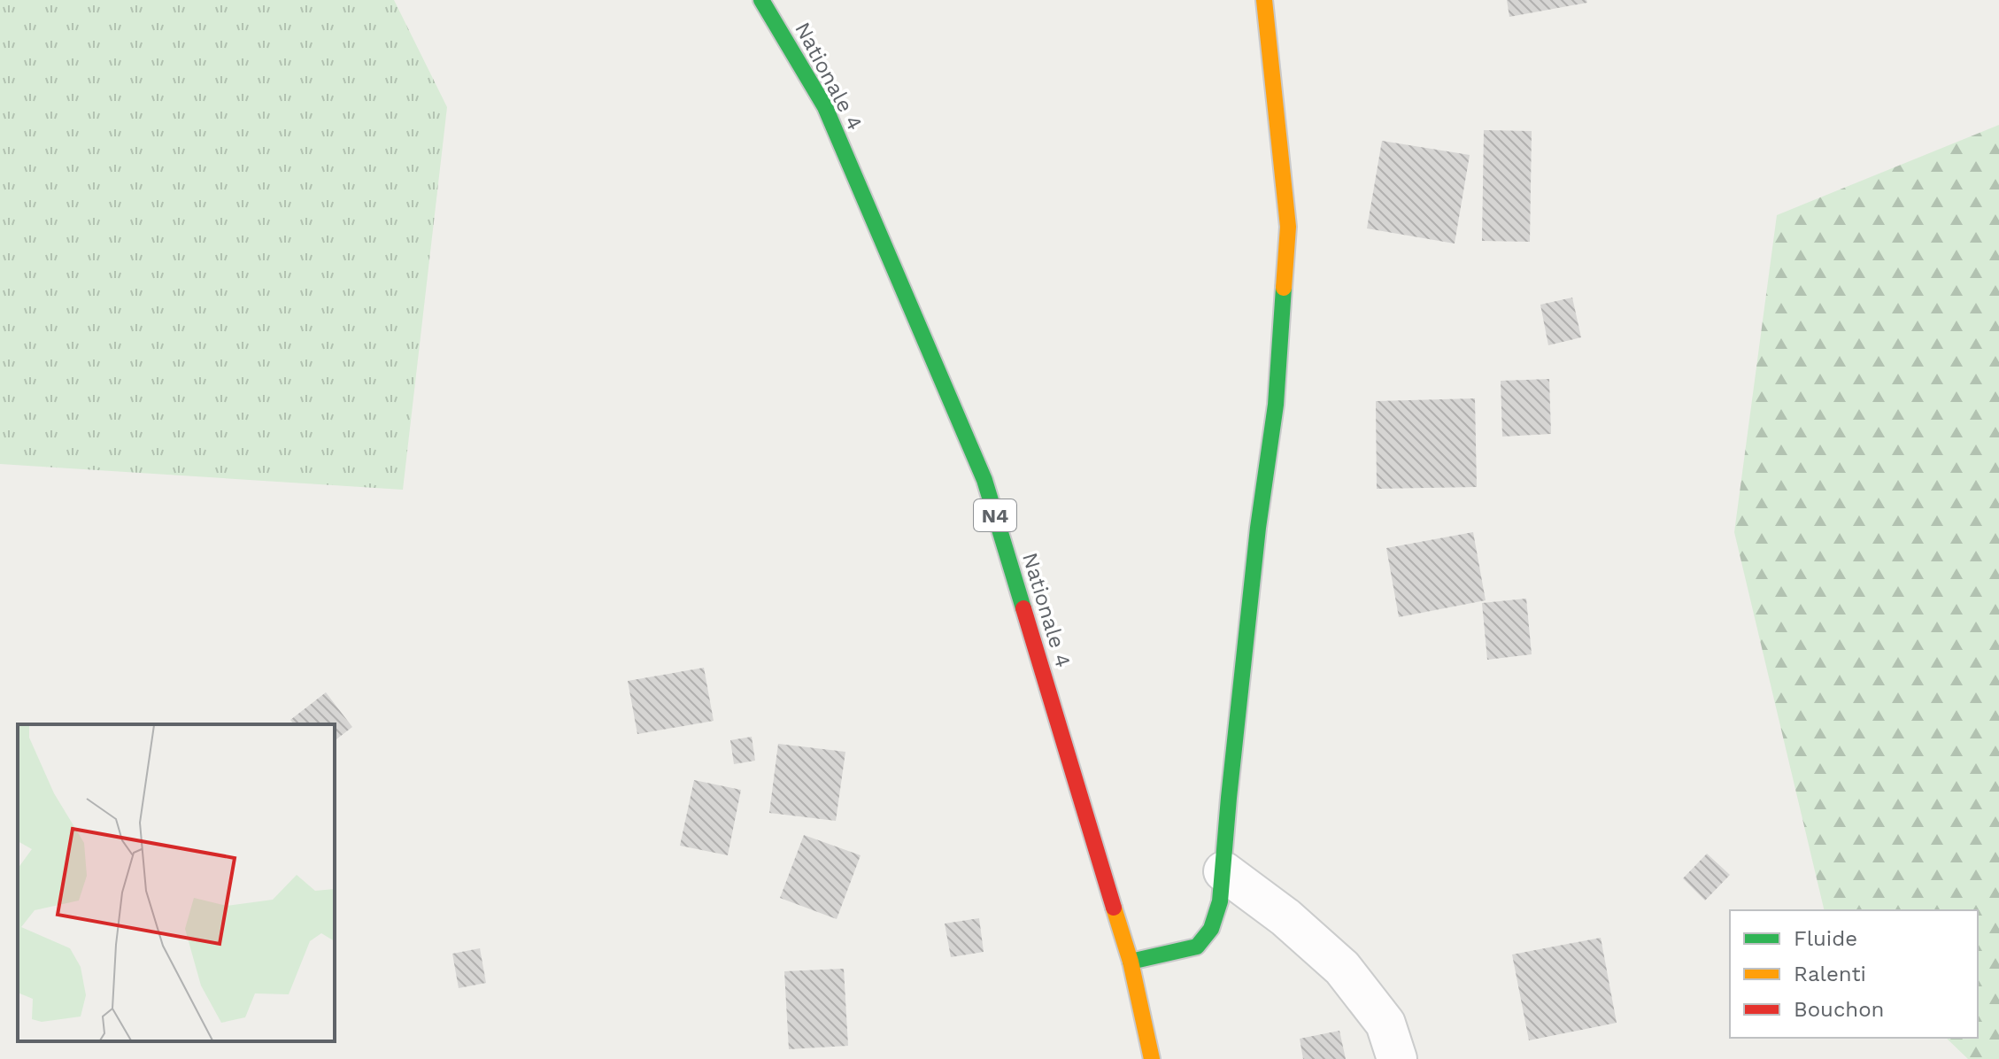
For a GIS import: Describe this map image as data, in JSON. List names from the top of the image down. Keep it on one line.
{"streets":{"main road":["Nationale 4","N4"]},"legend":["Fluide","Ralenti","Bouchon"]}
